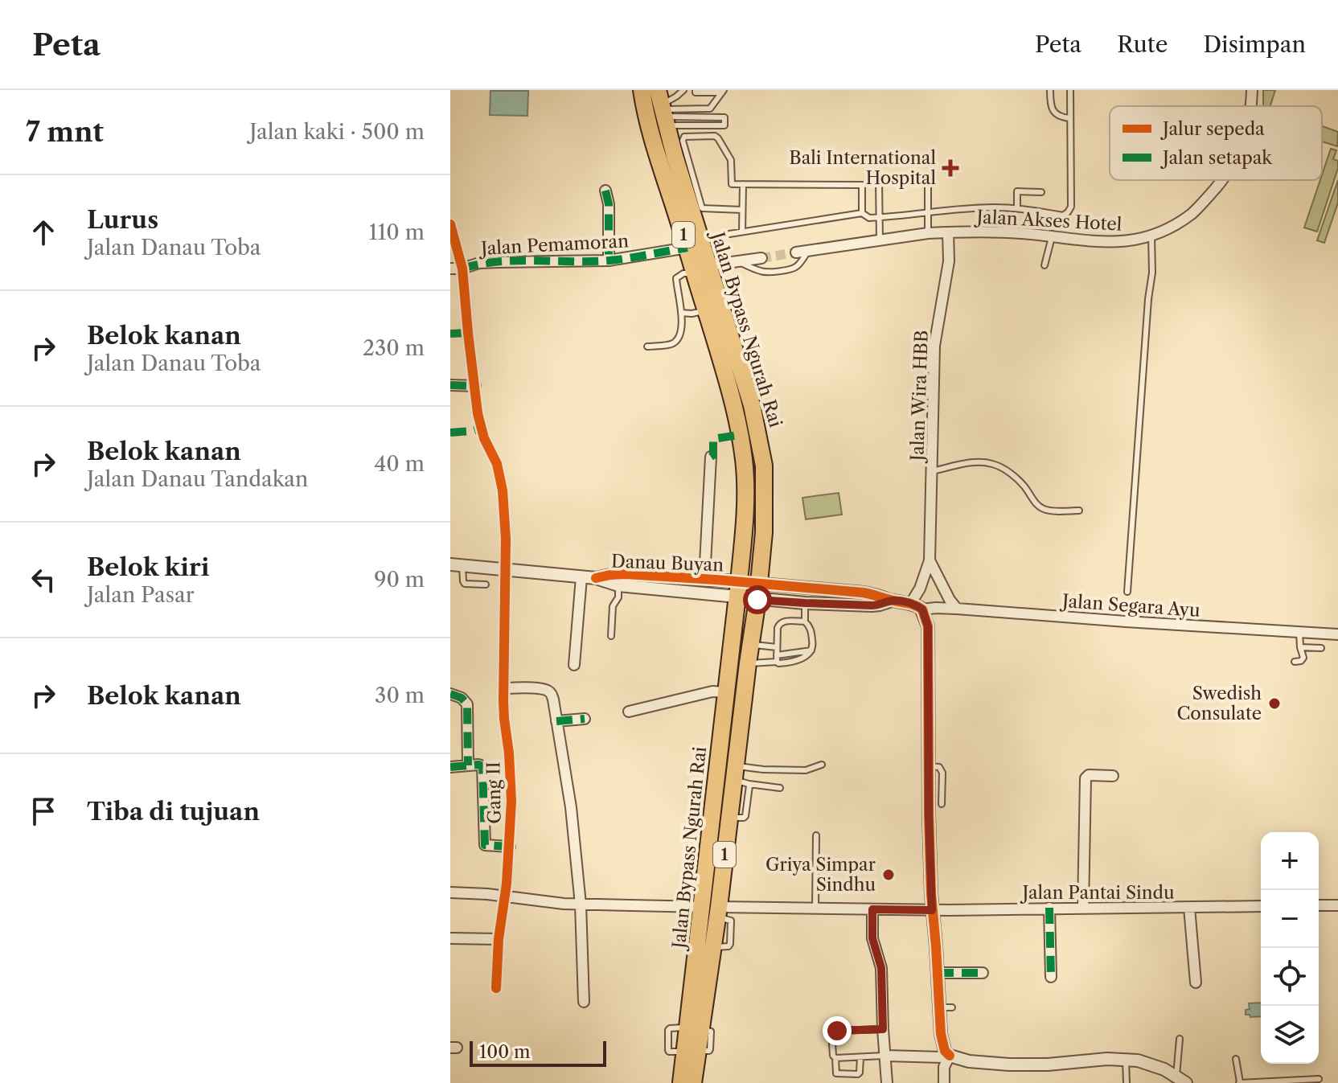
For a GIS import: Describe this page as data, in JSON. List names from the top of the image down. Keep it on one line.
{"streets":{"highway":["1","Jalan Bypass Ngurah Rai"],"street":["Jalan Akses Hotel","Jalan Pemamoran","Jalan Wira HBB","Danau Buyan","Jalan Segara Ayu","Gang II","Jalan Pantai Sindu"]},"crossings":[["Jalan Akses Hotel","Jalan Wira HBB"],["Jalan Pemamoran","Jalan Bypass Ngurah Rai"],["Jalan Pemamoran","Gang II"],["Jalan Bypass Ngurah Rai","Danau Buyan"],["Jalan Bypass Ngurah Rai","Jalan Pantai Sindu"],["Jalan Wira HBB","Jalan Segara Ayu"],["Danau Buyan","Gang II"],["Gang II","Jalan Pantai Sindu"]],"places":{"health":["Bali International Hospital"],"other":["Swedish Consulate","Griya Simpar Sindhu"]},"legend":["Jalur sepeda","Jalan setapak"],"scale_bar":"100 m","page":{"header":"Peta","nav":["Peta","Rute","Disimpan"],"heading":["7 mnt","Jalan kaki · 500 m"],"list":[["Lurus","Jalan Danau Toba","110 m"],["Belok kanan","Jalan Danau Toba","230 m"],["Belok kanan","Jalan Danau Tandakan","40 m"],["Belok kiri","Jalan Pasar","90 m"],["Belok kanan","30 m"],"Tiba di tujuan"],"map_buttons":["+","−"],"scale":"100 m"}}
